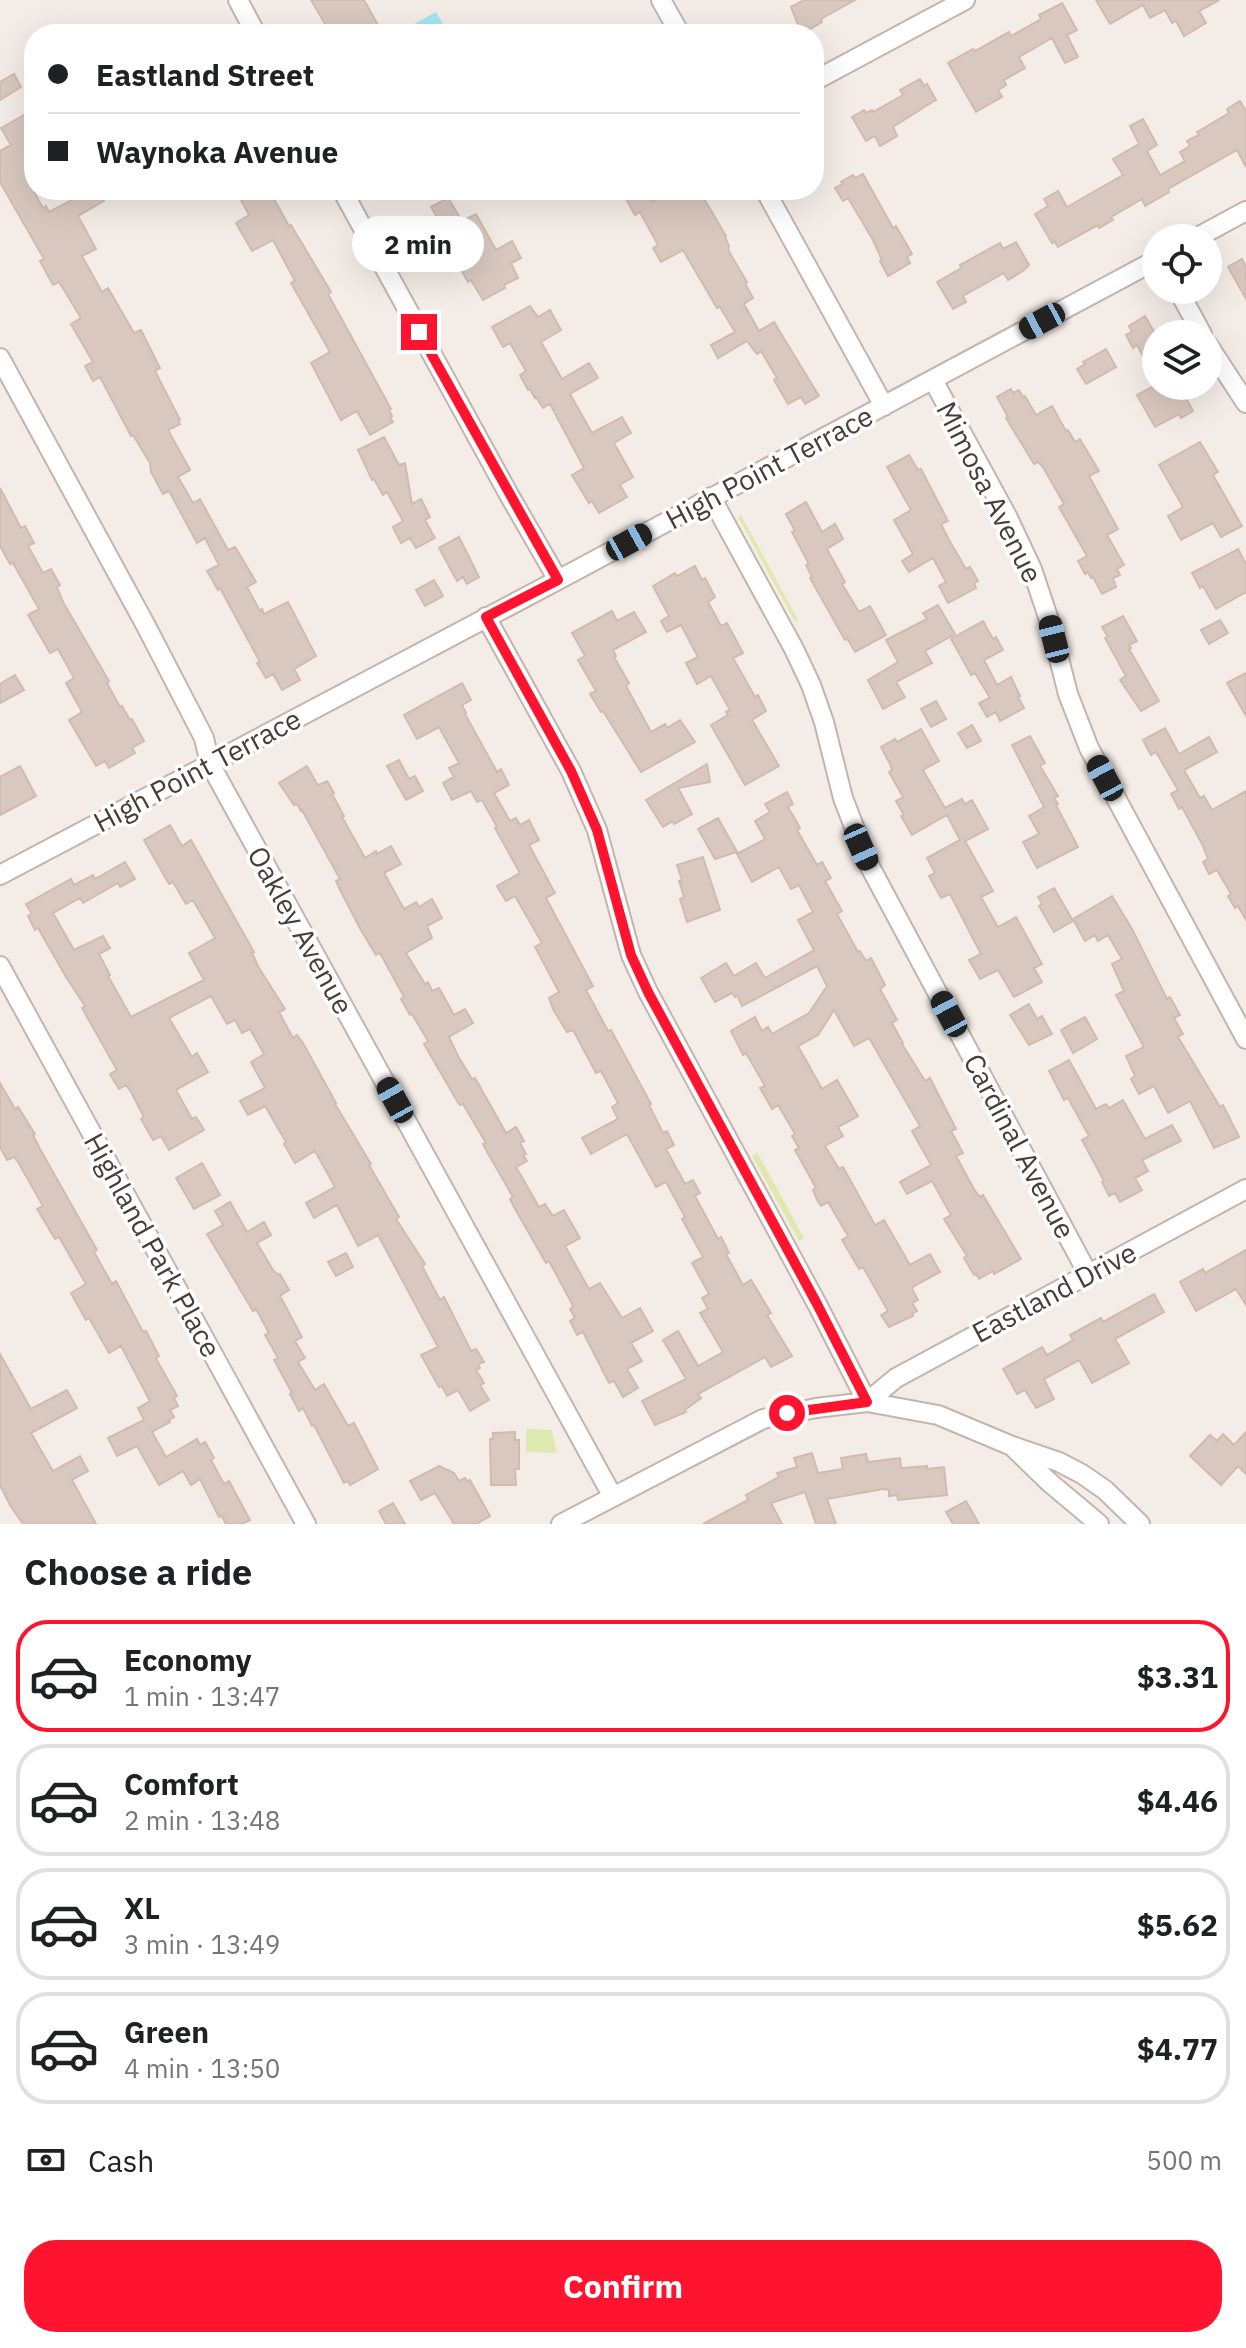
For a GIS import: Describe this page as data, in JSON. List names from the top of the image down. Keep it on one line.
{"streets":{"street":["High Point Terrace","Mimosa Avenue","Oakley Avenue","Cardinal Avenue","Highland Park Place","Eastland Drive"]},"crossings":[["High Point Terrace","Mimosa Avenue"],["High Point Terrace","Oakley Avenue"],["High Point Terrace","Cardinal Avenue"],["Cardinal Avenue","Eastland Drive"]],"page":{"banner":["Eastland Street","Waynoka Avenue"],"bubble":"2 min","heading":"Choose a ride","list":[{"name":"Economy","note":"1 min · 13:47","value":"$3.31"},{"name":"Comfort","note":"2 min · 13:48","value":"$4.46"},{"name":"XL","note":"3 min · 13:49","value":"$5.62"},{"name":"Green","note":"4 min · 13:50","value":"$4.77"}],"pay":["Cash","500 m"],"buttons":"Confirm"}}
